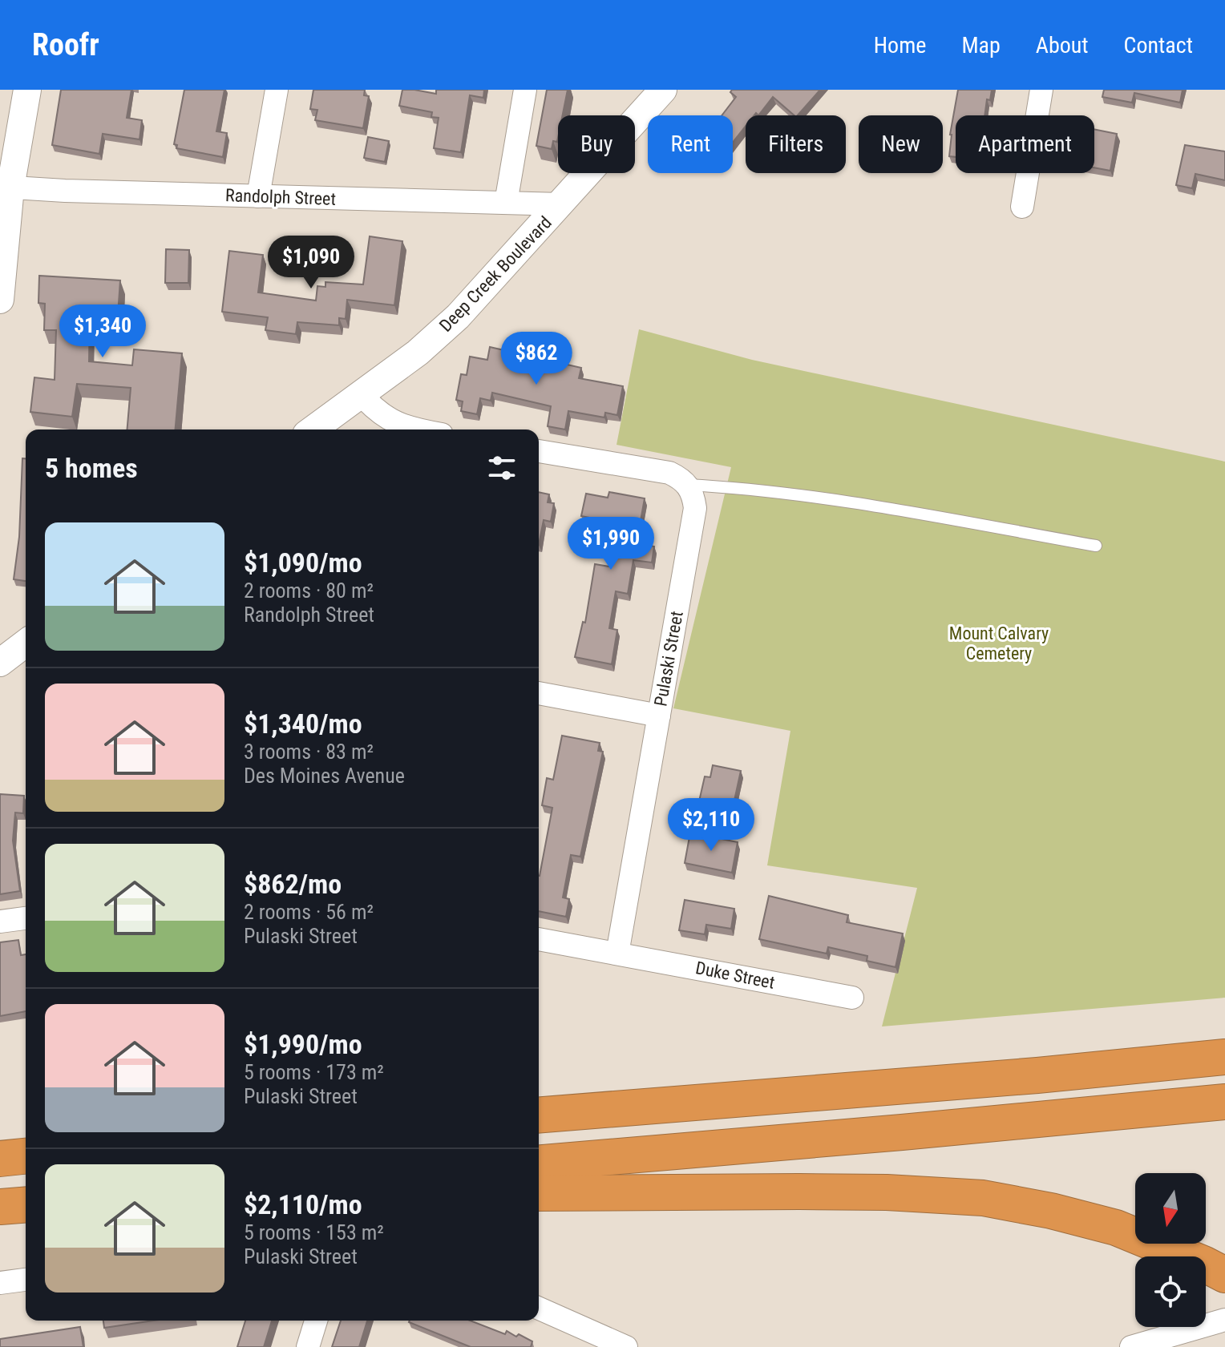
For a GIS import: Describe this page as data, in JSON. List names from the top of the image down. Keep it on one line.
{"streets":{"street":["Randolph Street","Deep Creek Boulevard","Pulaski Street","Duke Street"]},"crossings":[["Randolph Street","Deep Creek Boulevard"],["Pulaski Street","Duke Street"]],"parks":["Mount Calvary Cemetery"],"north":"bottom","page":{"header":"Roofr","nav":["Home","Map","About","Contact"],"chip":["Buy","Rent","Filters","New","Apartment"],"price":["$1,090","$1,340","$862","$1,990","$2,110"],"heading":"5 homes","list":[{"name":"$1,090/mo","note":"2 rooms · 80 m² · Randolph Street"},{"name":"$1,340/mo","note":"3 rooms · 83 m² · Des Moines Avenue"},{"name":"$862/mo","note":"2 rooms · 56 m² · Pulaski Street"},{"name":"$1,990/mo","note":"5 rooms · 173 m² · Pulaski Street"},{"name":"$2,110/mo","note":"5 rooms · 153 m² · Pulaski Street"}]}}
